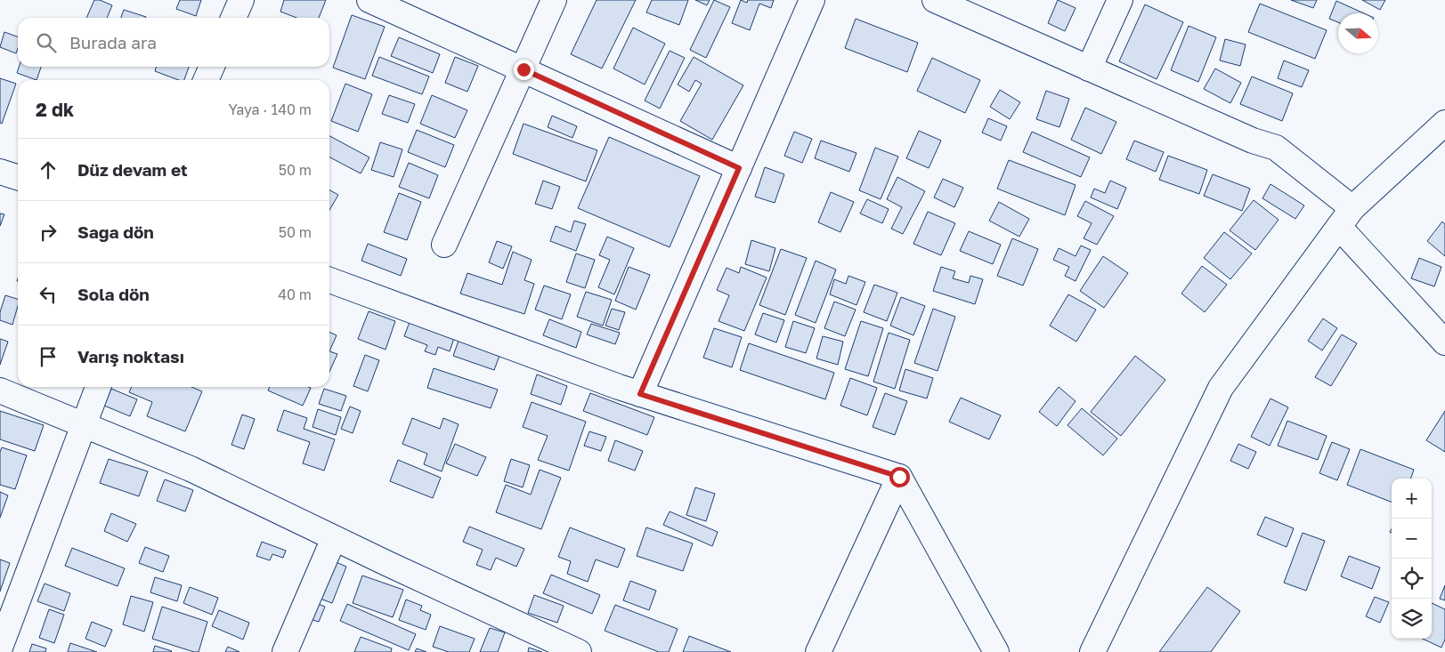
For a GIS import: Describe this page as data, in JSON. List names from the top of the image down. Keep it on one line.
{"north":"right","page":{"search":"Burada ara","heading":["2 dk","Yaya · 140 m"],"list":[["Düz devam et","50 m"],["Sağa dön","50 m"],["Sola dön","40 m"],"Varış noktası"],"map_buttons":["+","−"]}}
